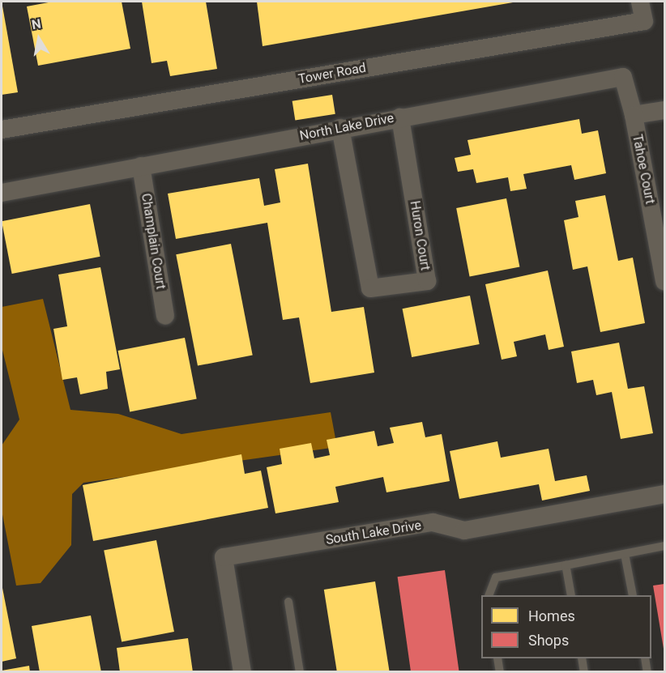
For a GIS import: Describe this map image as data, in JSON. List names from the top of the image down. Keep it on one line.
{"streets":{"street":["Tower Road","North Lake Drive","Tahoe Court","Huron Court","Champlain Court","South Lake Drive"]},"crossings":[["North Lake Drive","Tahoe Court"],["North Lake Drive","Huron Court"],["North Lake Drive","Champlain Court"]],"legend":["Homes","Shops"],"north":"top"}
